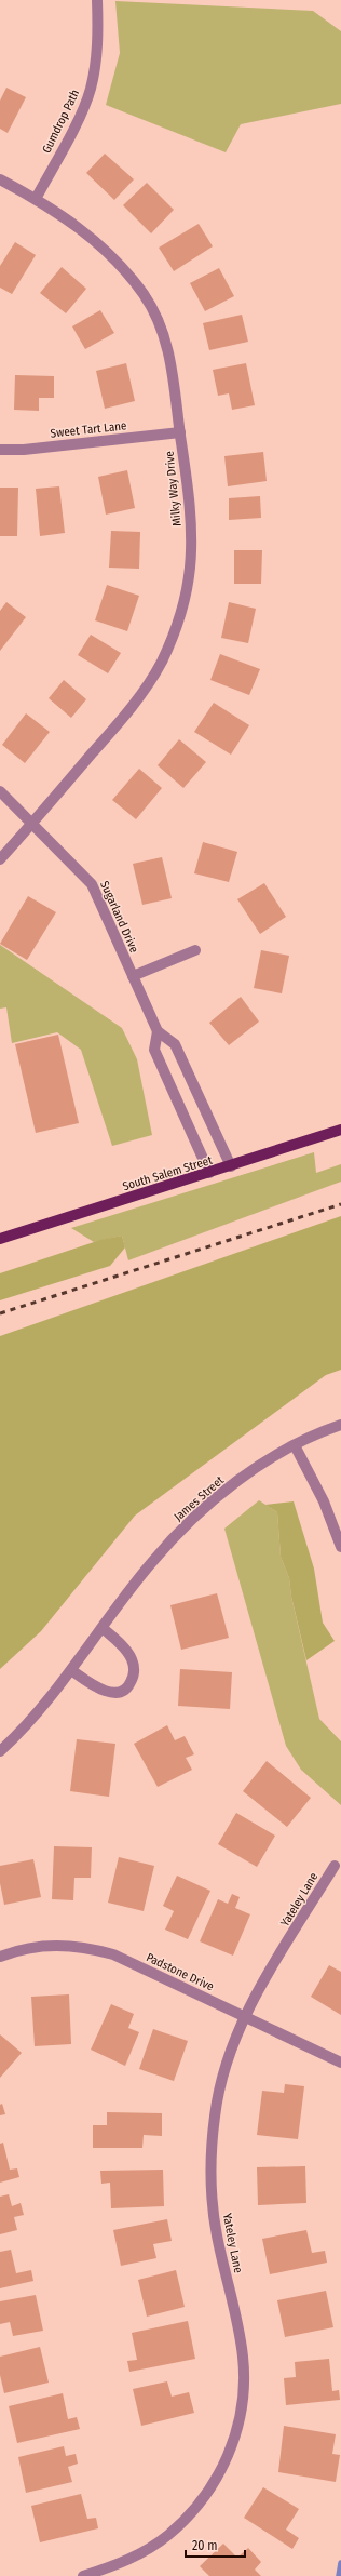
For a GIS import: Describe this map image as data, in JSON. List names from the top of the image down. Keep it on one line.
{"streets":{"main road":["South Salem Street"],"street":["Gumdrop Path","Sweet Tart Lane","Milky Way Drive","Sugarland Drive","James Street","Yateley Lane","Padstone Drive"]},"crossings":[["Gumdrop Path","Milky Way Drive"],["Sweet Tart Lane","Milky Way Drive"],["Milky Way Drive","Sugarland Drive"],["Sugarland Drive","South Salem Street"],["Yateley Lane","Padstone Drive"]],"scale_bar":"20 m"}
